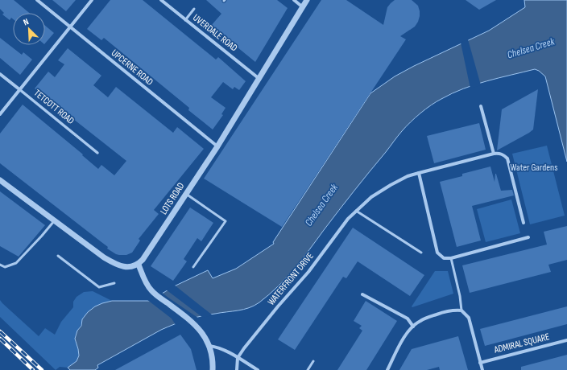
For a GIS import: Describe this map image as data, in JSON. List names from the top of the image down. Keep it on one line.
{"streets":{"street":["UVERDALE ROAD","UPCERNE ROAD","TETCOTT ROAD","LOTS ROAD","WATERFRONT DRIVE","ADMIRAL SQUARE"]},"crossings":[["UVERDALE ROAD","LOTS ROAD"],["UPCERNE ROAD","LOTS ROAD"]],"water":["Chelsea Creek"],"parks":["Water Gardens"],"north":"top left"}
